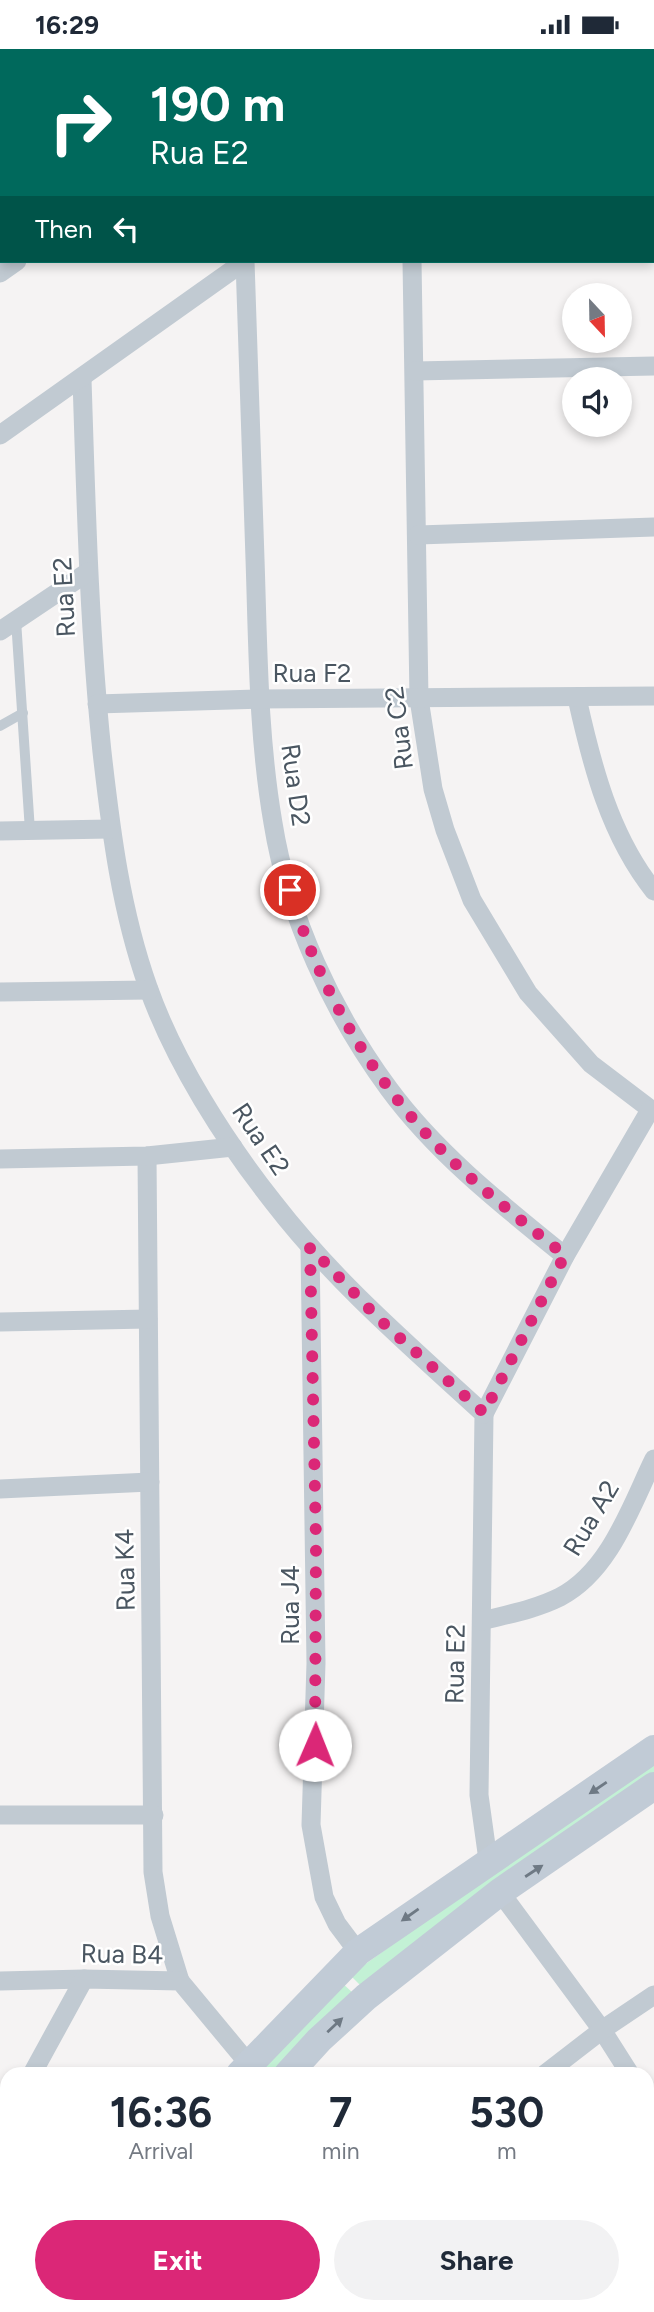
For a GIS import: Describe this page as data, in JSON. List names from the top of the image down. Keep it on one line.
{"streets":{"street":["Rua E2","Rua F2","Rua C2","Rua D2","Rua A2","Rua K4","Rua J4","Rua B4"]},"crossings":[["Rua E2","Rua F2"],["Rua E2","Rua A2"],["Rua E2","Rua J4"],["Rua F2","Rua C2"],["Rua F2","Rua D2"],["Rua K4","Rua B4"]],"north":"bottom","page":{"status":"16:29","turn":["190 m","Rua E2"],"then":"Then","eta":["16:36","Arrival","7","min","530","m"],"buttons":["Exit","Share"]}}
